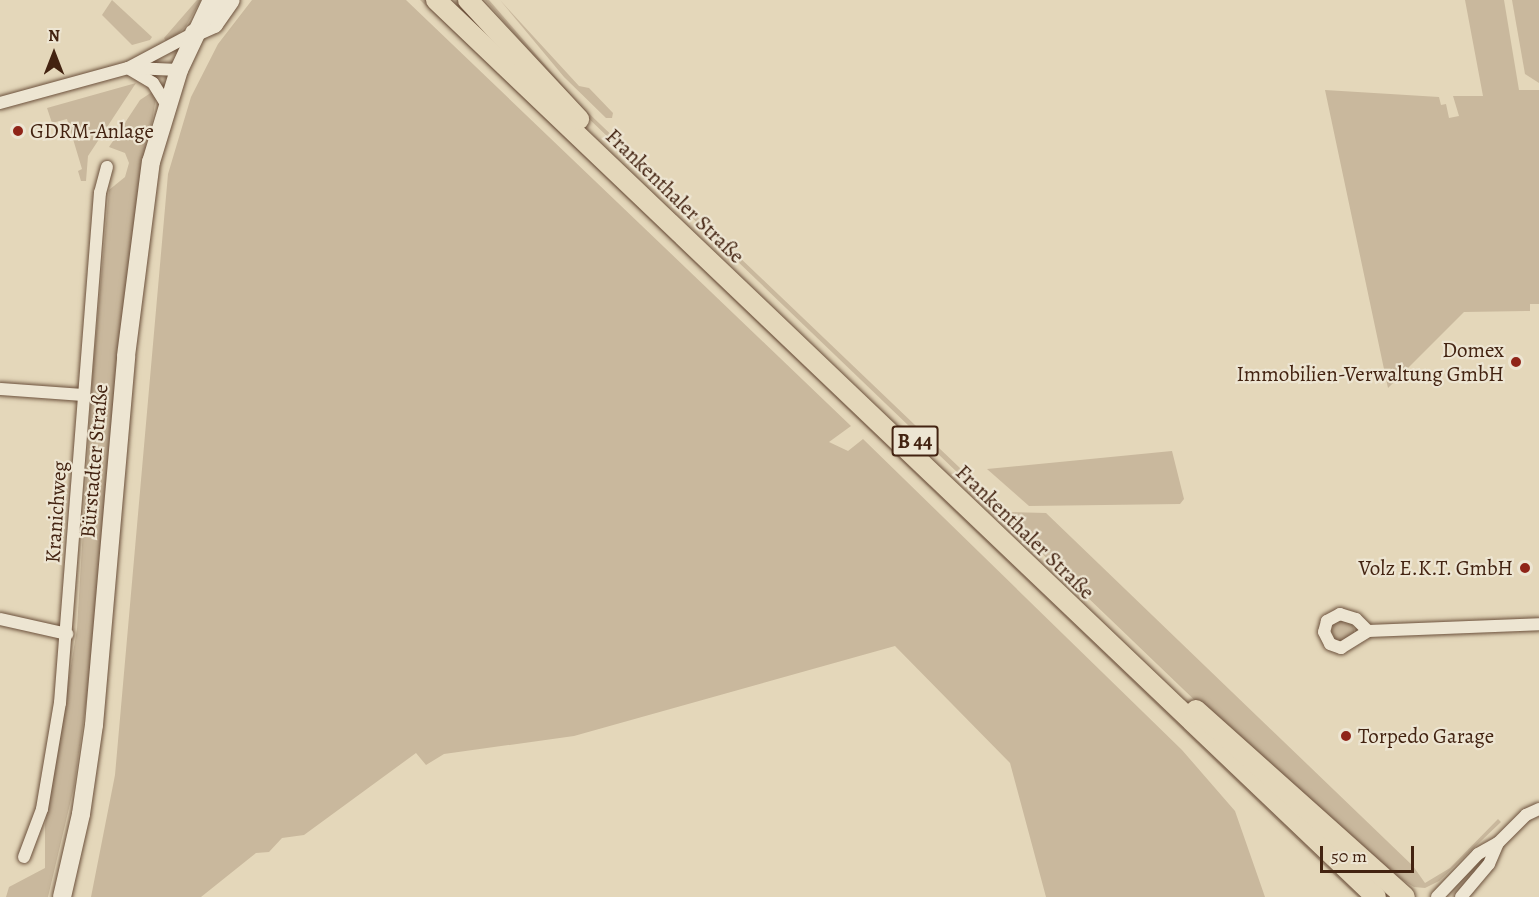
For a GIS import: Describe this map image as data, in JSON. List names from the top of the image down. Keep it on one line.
{"streets":{"main road":["Frankenthaler Straße","B 44","Bürstadter Straße"],"street":["Kranichweg"]},"places":["GDRM-Anlage","Domex Immobilien-Verwaltung GmbH","Volz E.K.T. GmbH","Torpedo Garage"],"scale_bar":"50 m","north":"top"}
